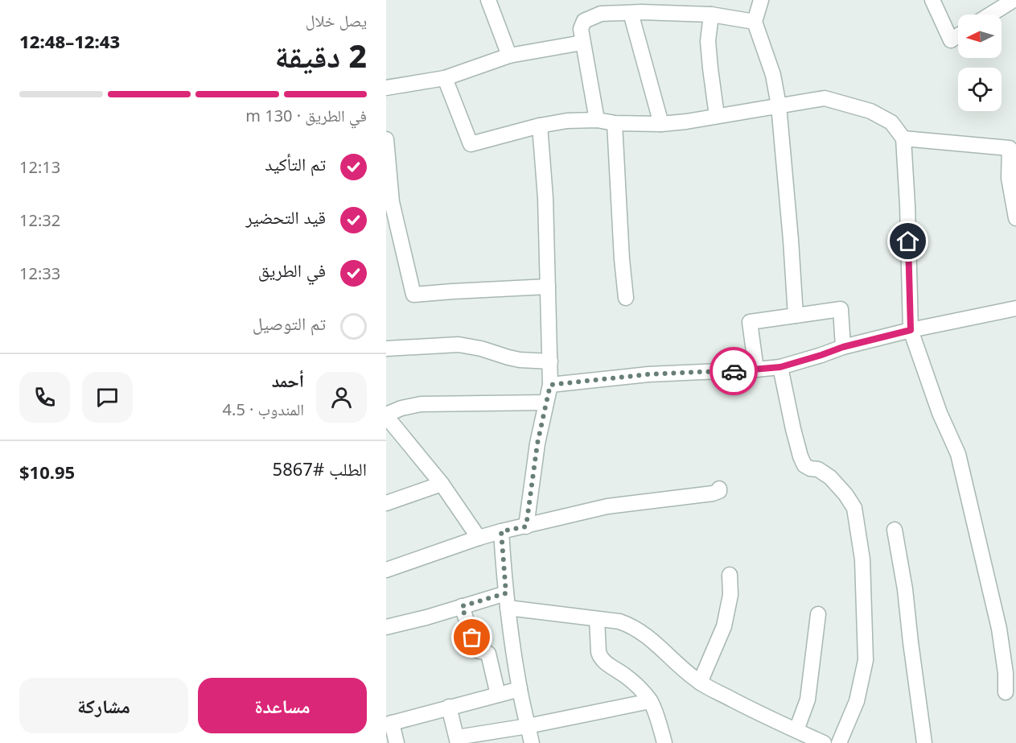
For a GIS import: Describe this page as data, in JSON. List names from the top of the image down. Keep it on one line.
{"north":"left","page":{"heading":["2 دقيقة","يصل خلال","12:43–12:48"],"panel":["أحمد","المندوب · 4.5","الطلب #5867","$10.95"],"bar":"في الطريق · 130 m","list":[["تم التأكيد","12:13"],["قيد التحضير","12:32"],["في الطريق","12:33"],"تم التوصيل"],"buttons":["مساعدة","مشاركة"]}}
